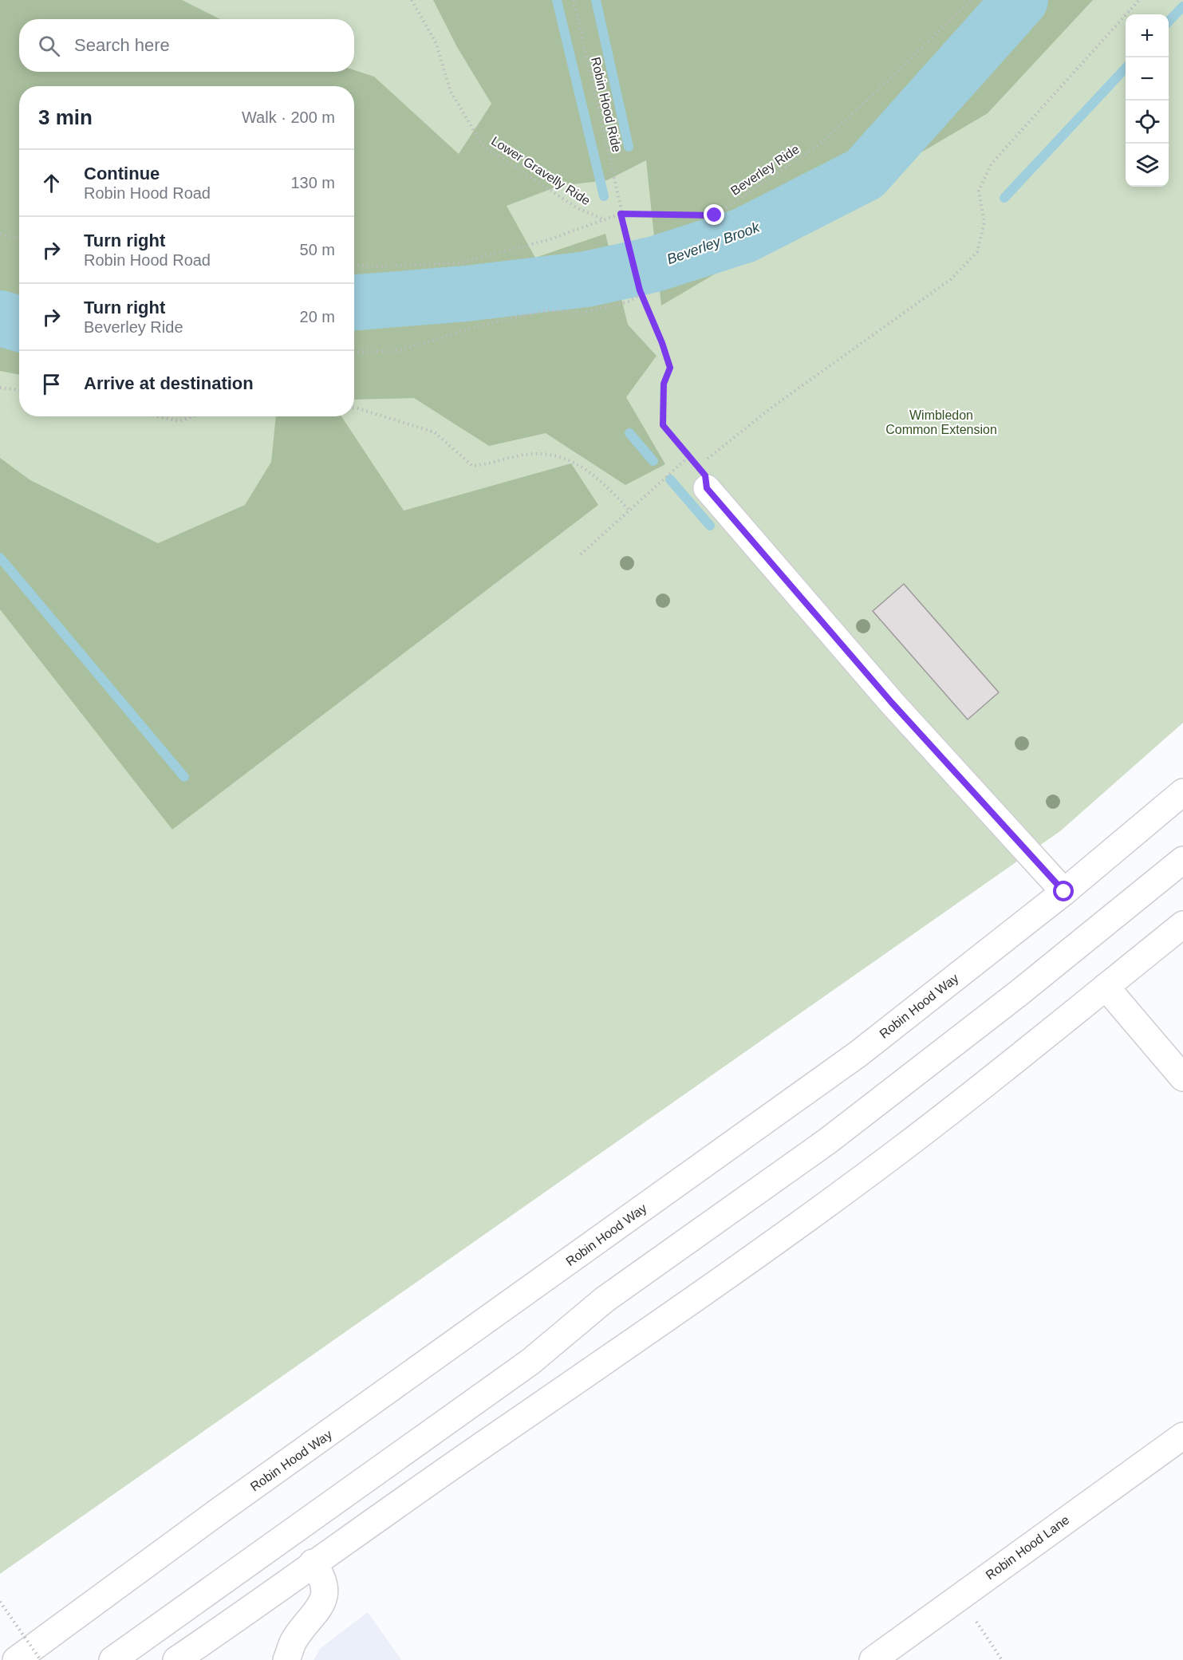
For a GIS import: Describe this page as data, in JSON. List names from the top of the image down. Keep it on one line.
{"streets":{"main road":["Robin Hood Way","Robin Hood Lane"],"path":["Robin Hood Ride","Beverley Ride","Lower Gravelly Ride"]},"crossings":[["Robin Hood Ride","Beverley Ride"],["Beverley Ride","Lower Gravelly Ride"]],"water":["Beverley Brook"],"parks":["Wimbledon Common Extension"],"page":{"map_buttons":["+","−"],"search":"Search here","heading":["3 min","Walk · 200 m"],"list":[["Continue","Robin Hood Road","130 m"],["Turn right","Robin Hood Road","50 m"],["Turn right","Beverley Ride","20 m"],"Arrive at destination"]}}
